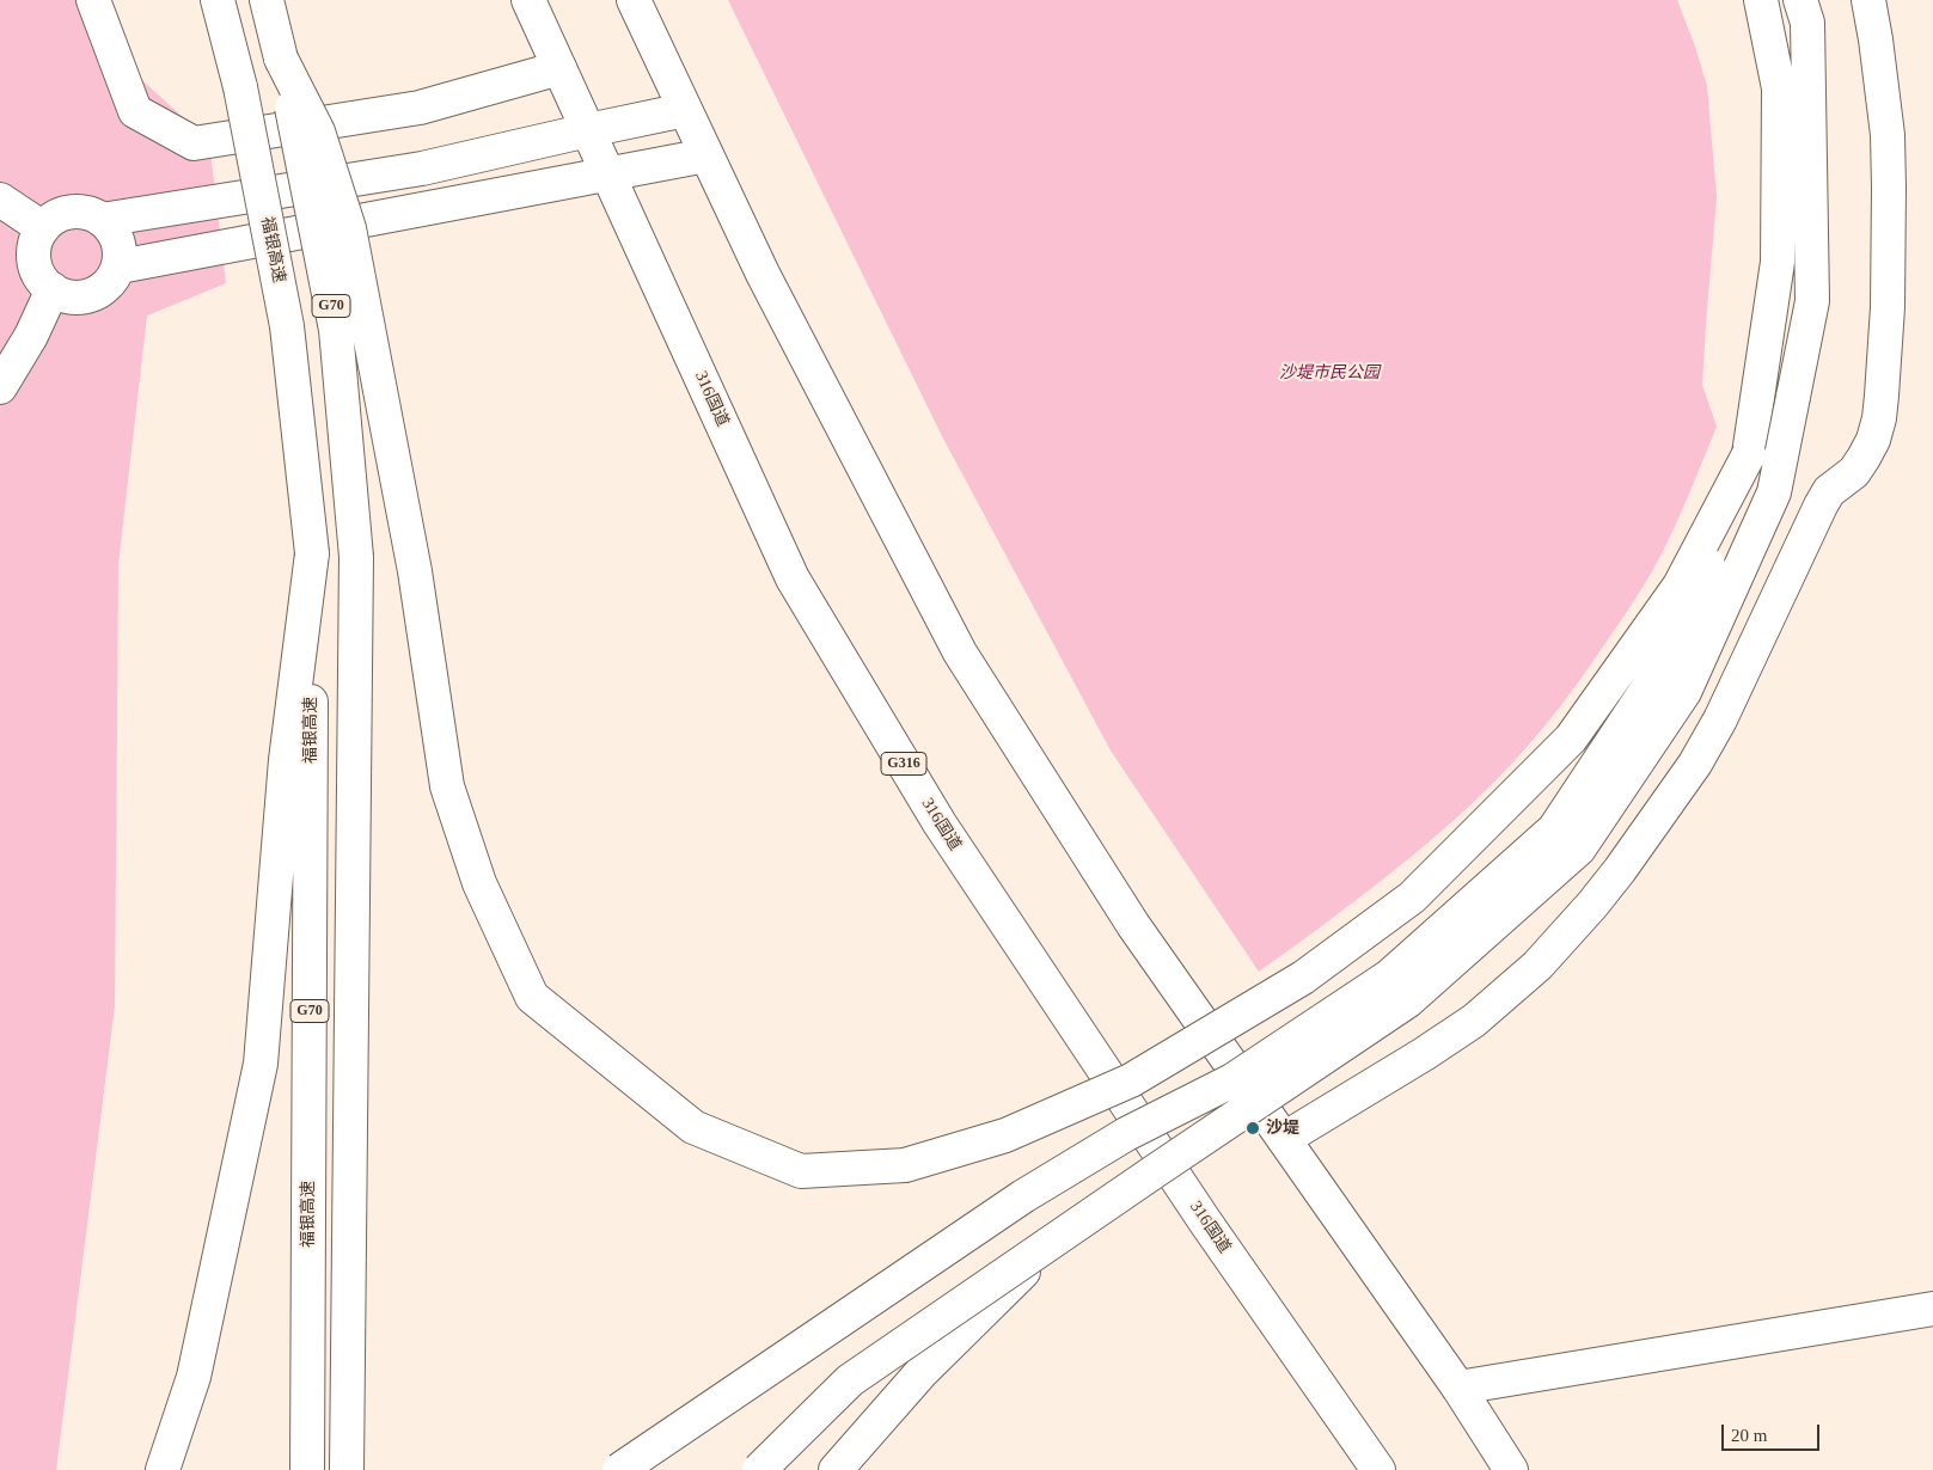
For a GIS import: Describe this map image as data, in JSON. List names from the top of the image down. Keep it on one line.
{"streets":{"main road":["福银高速","G70","316国道","G316"]},"parks":["沙堤市民公园"],"places":["沙堤"],"scale_bar":"20 m"}
